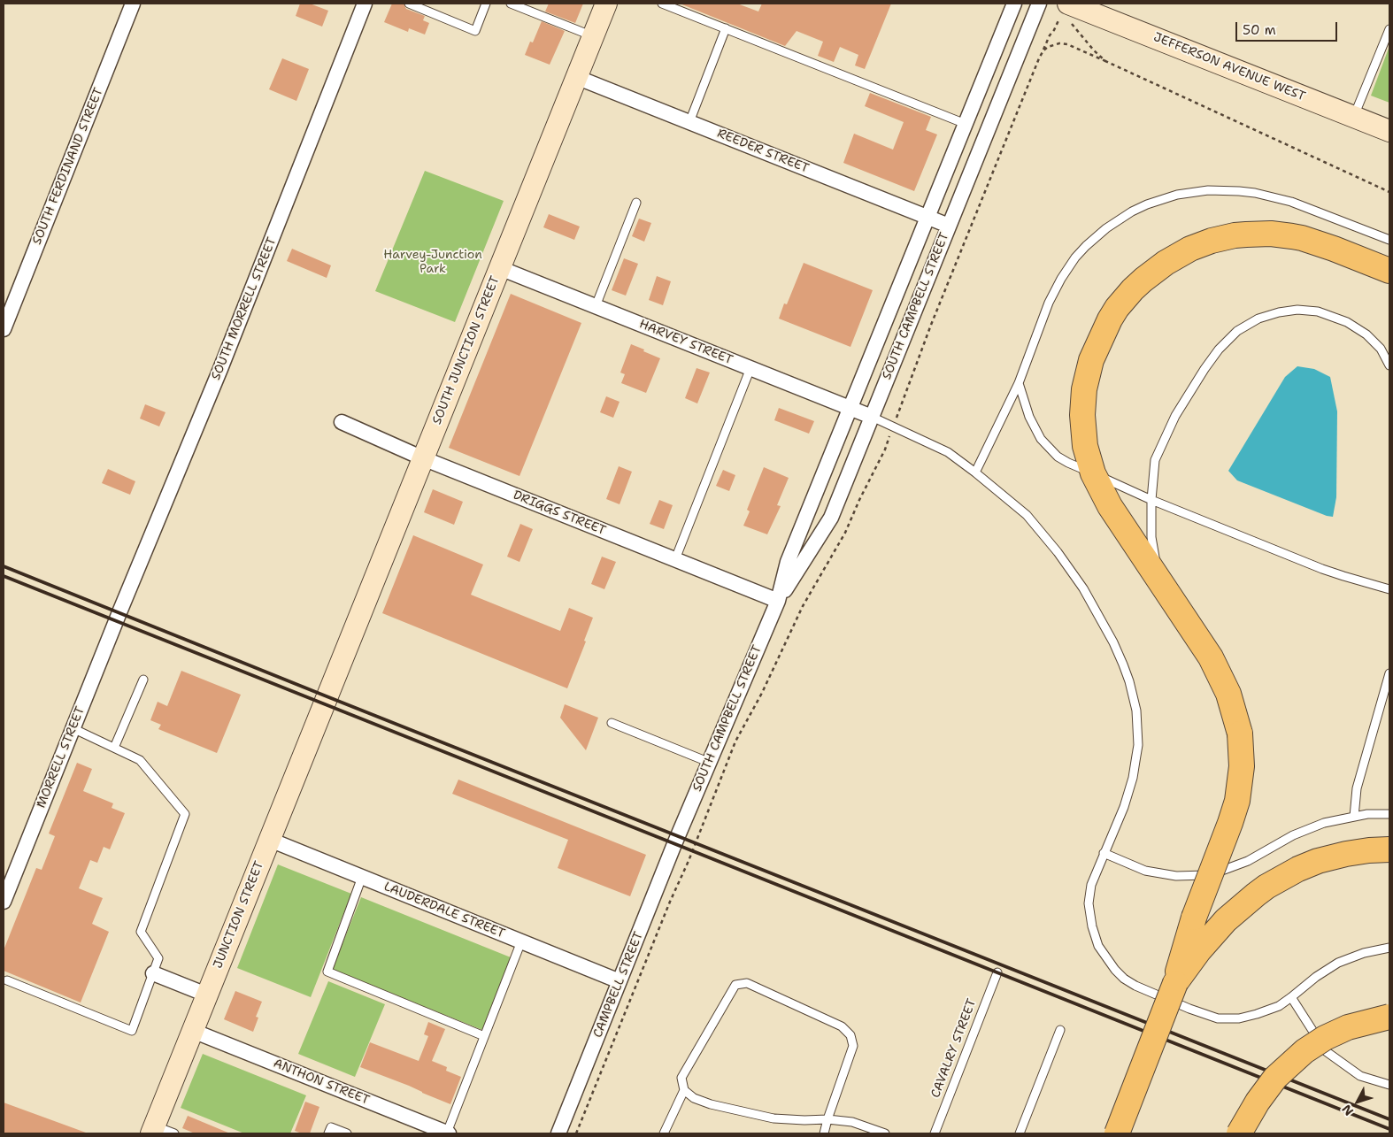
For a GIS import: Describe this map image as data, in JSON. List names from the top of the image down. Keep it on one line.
{"streets":{"street":["JEFFERSON AVENUE WEST","REEDER STREET","SOUTH FERDINAND STREET","SOUTH CAMPBELL STREET","SOUTH MORRELL STREET","HARVEY STREET","SOUTH JUNCTION STREET","DRIGGS STREET","MORRELL STREET","LAUDERDALE STREET","JUNCTION STREET","CAMPBELL STREET","ANTHON STREET"],"lane":["CAVALRY STREET"]},"crossings":[["REEDER STREET","SOUTH CAMPBELL STREET"],["REEDER STREET","SOUTH JUNCTION STREET"],["SOUTH CAMPBELL STREET","HARVEY STREET"],["SOUTH CAMPBELL STREET","DRIGGS STREET"],["SOUTH CAMPBELL STREET","CAMPBELL STREET"],["SOUTH MORRELL STREET","MORRELL STREET"],["HARVEY STREET","SOUTH JUNCTION STREET"],["SOUTH JUNCTION STREET","DRIGGS STREET"],["SOUTH JUNCTION STREET","JUNCTION STREET"],["LAUDERDALE STREET","JUNCTION STREET"],["LAUDERDALE STREET","CAMPBELL STREET"],["JUNCTION STREET","ANTHON STREET"]],"parks":["Harvey-Junction Park"],"scale_bar":"50 m","north":"bottom left"}
